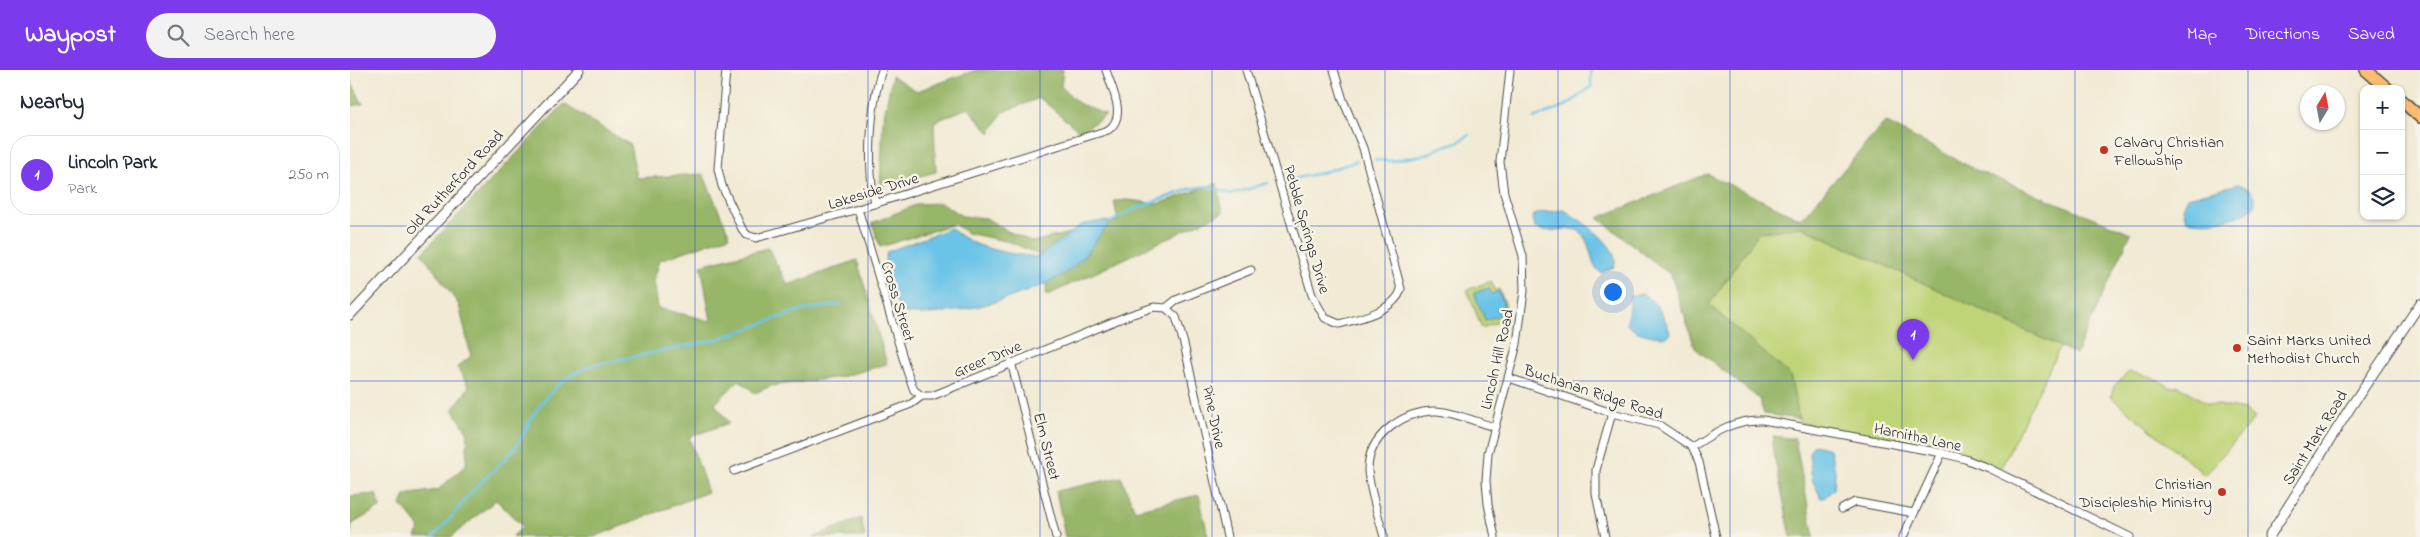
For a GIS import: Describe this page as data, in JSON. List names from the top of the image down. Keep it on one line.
{"streets":{"street":["Old Rutherford Road","Lakeside Drive","Pebble Springs Drive","Cross Street","Greer Drive","Lincoln Hill Road","Buchanan Ridge Road","Pine Drive","Harnitha Lane","Saint Mark Road","Elm Street"]},"crossings":[["Lakeside Drive","Cross Street"],["Cross Street","Greer Drive"],["Greer Drive","Pine Drive"],["Greer Drive","Elm Street"],["Lincoln Hill Road","Buchanan Ridge Road"],["Buchanan Ridge Road","Harnitha Lane"]],"places":["Calvary Christian Fellowship","Saint Marks United Methodist Church","Christian Discipleship Ministry"],"north":"top","page":{"header":"Waypost","search":"Search here","nav":["Map","Directions","Saved"],"heading":"Nearby","map_buttons":["+","−"],"list":[{"mark":"1","name":"Lincoln Park","note":"Park","value":"250 m"}],"pins":"1"}}
